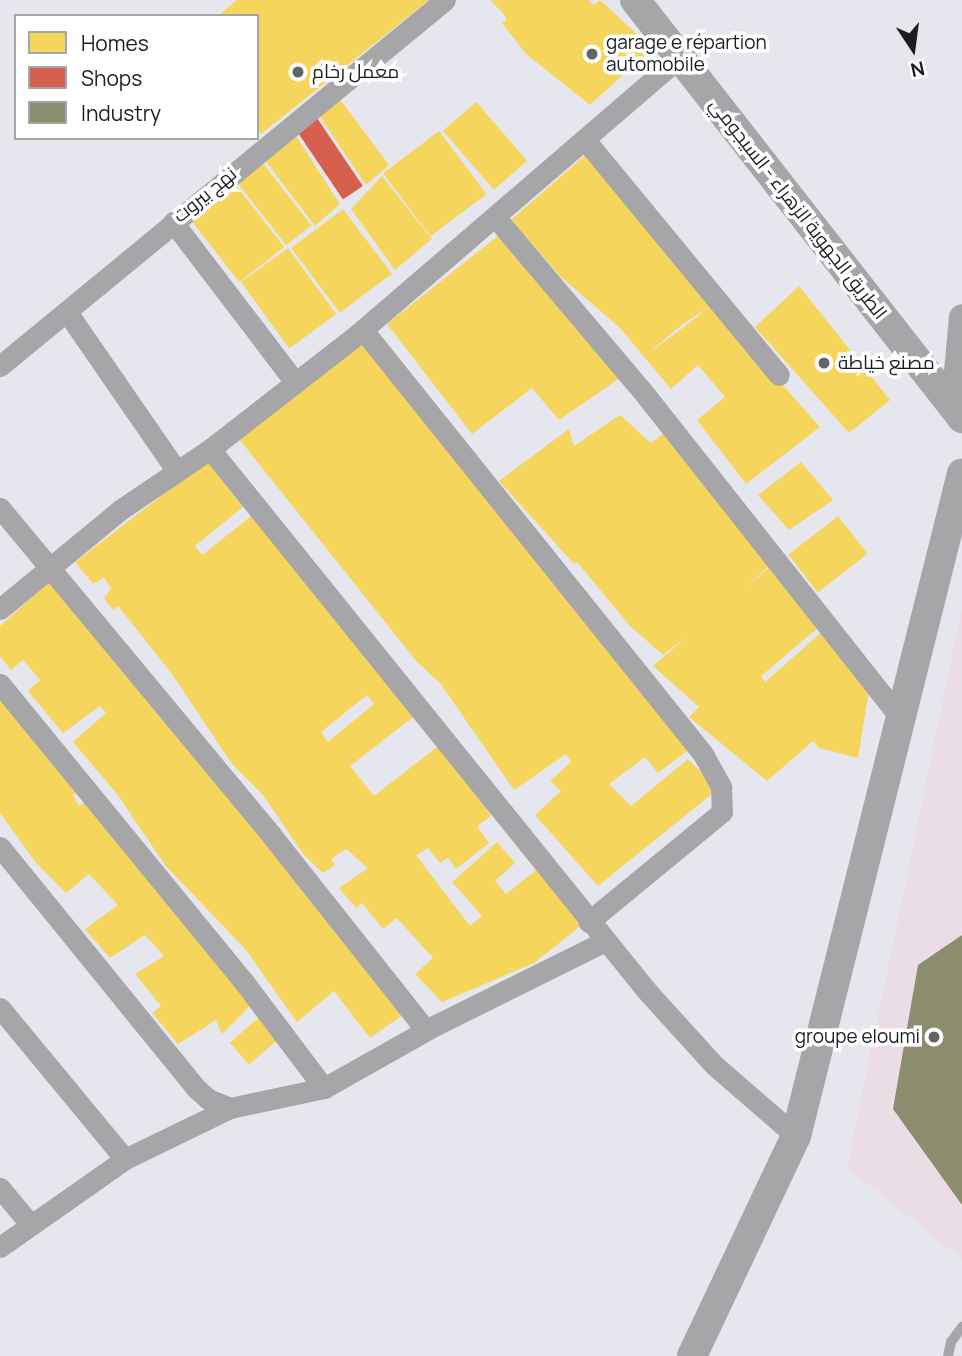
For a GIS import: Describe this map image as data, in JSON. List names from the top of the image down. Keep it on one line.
{"streets":{"main road":["الطريق الجهوية الزهراء - السيجومي"],"street":["نهج بيروت"]},"places":["garage e répartion automobile","معمل رخام","مصنع خياطة","groupe eloumi"],"legend":["Homes","Shops","Industry"],"north":"bottom"}
